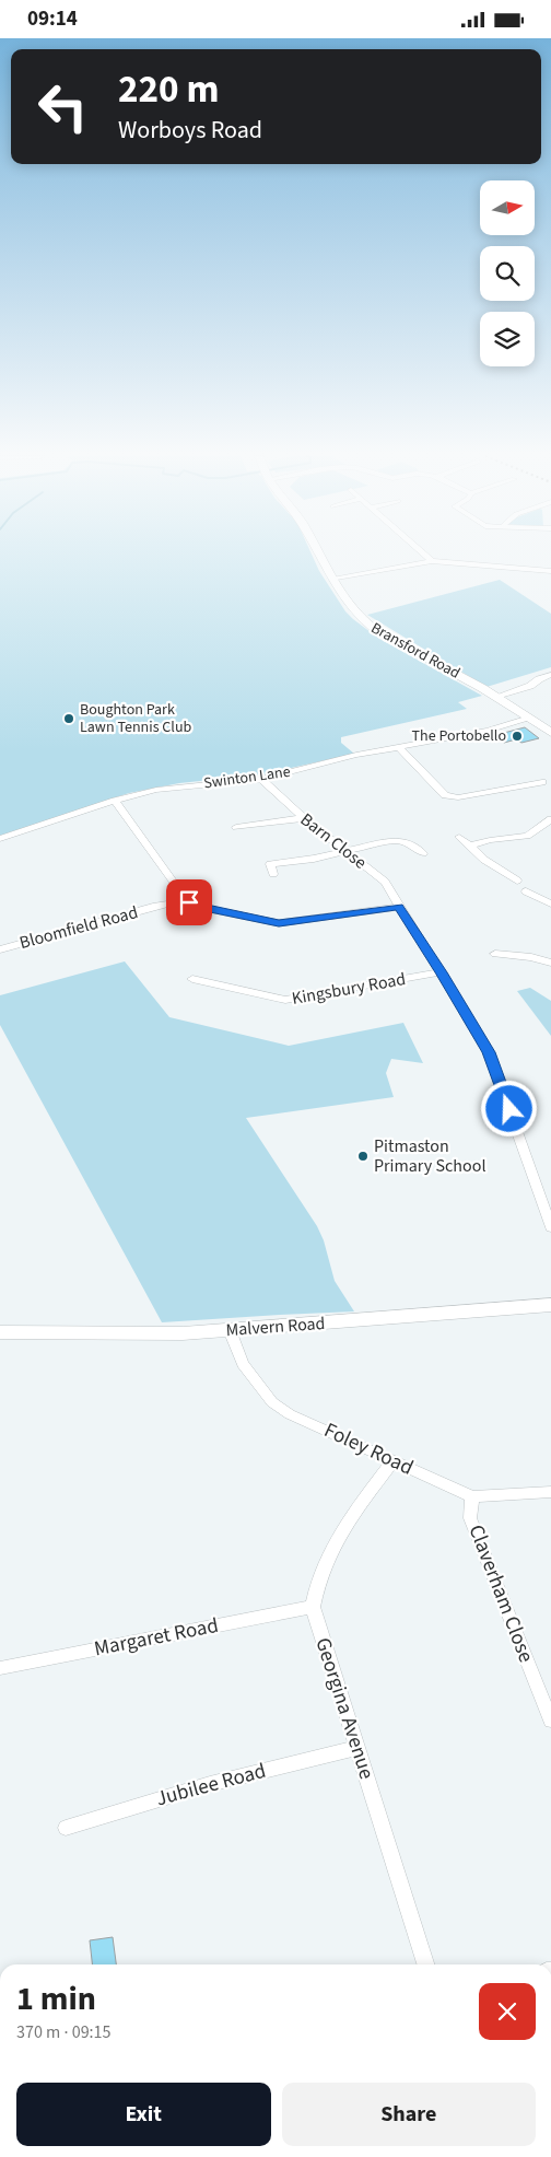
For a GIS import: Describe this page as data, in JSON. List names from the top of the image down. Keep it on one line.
{"streets":{"main road":["Bransford Road","Malvern Road"],"street":["Swinton Lane","Barn Close","Bloomfield Road","Kingsbury Road","Foley Road","Claverham Close","Margaret Road","Georgina Avenue","Jubilee Road"]},"crossings":[["Bransford Road","Swinton Lane"],["Swinton Lane","Barn Close"],["Barn Close","Kingsbury Road"],["Malvern Road","Foley Road"],["Foley Road","Claverham Close"],["Margaret Road","Georgina Avenue"],["Georgina Avenue","Jubilee Road"]],"places":["Boughton Park Lawn Tennis Club","The Portobello","Pitmaston Primary School"],"north":"right","page":{"status":"09:14","turn":["220 m","Worboys Road"],"heading":["1 min","370 m · 09:15"],"buttons":["Exit","Share"]}}
